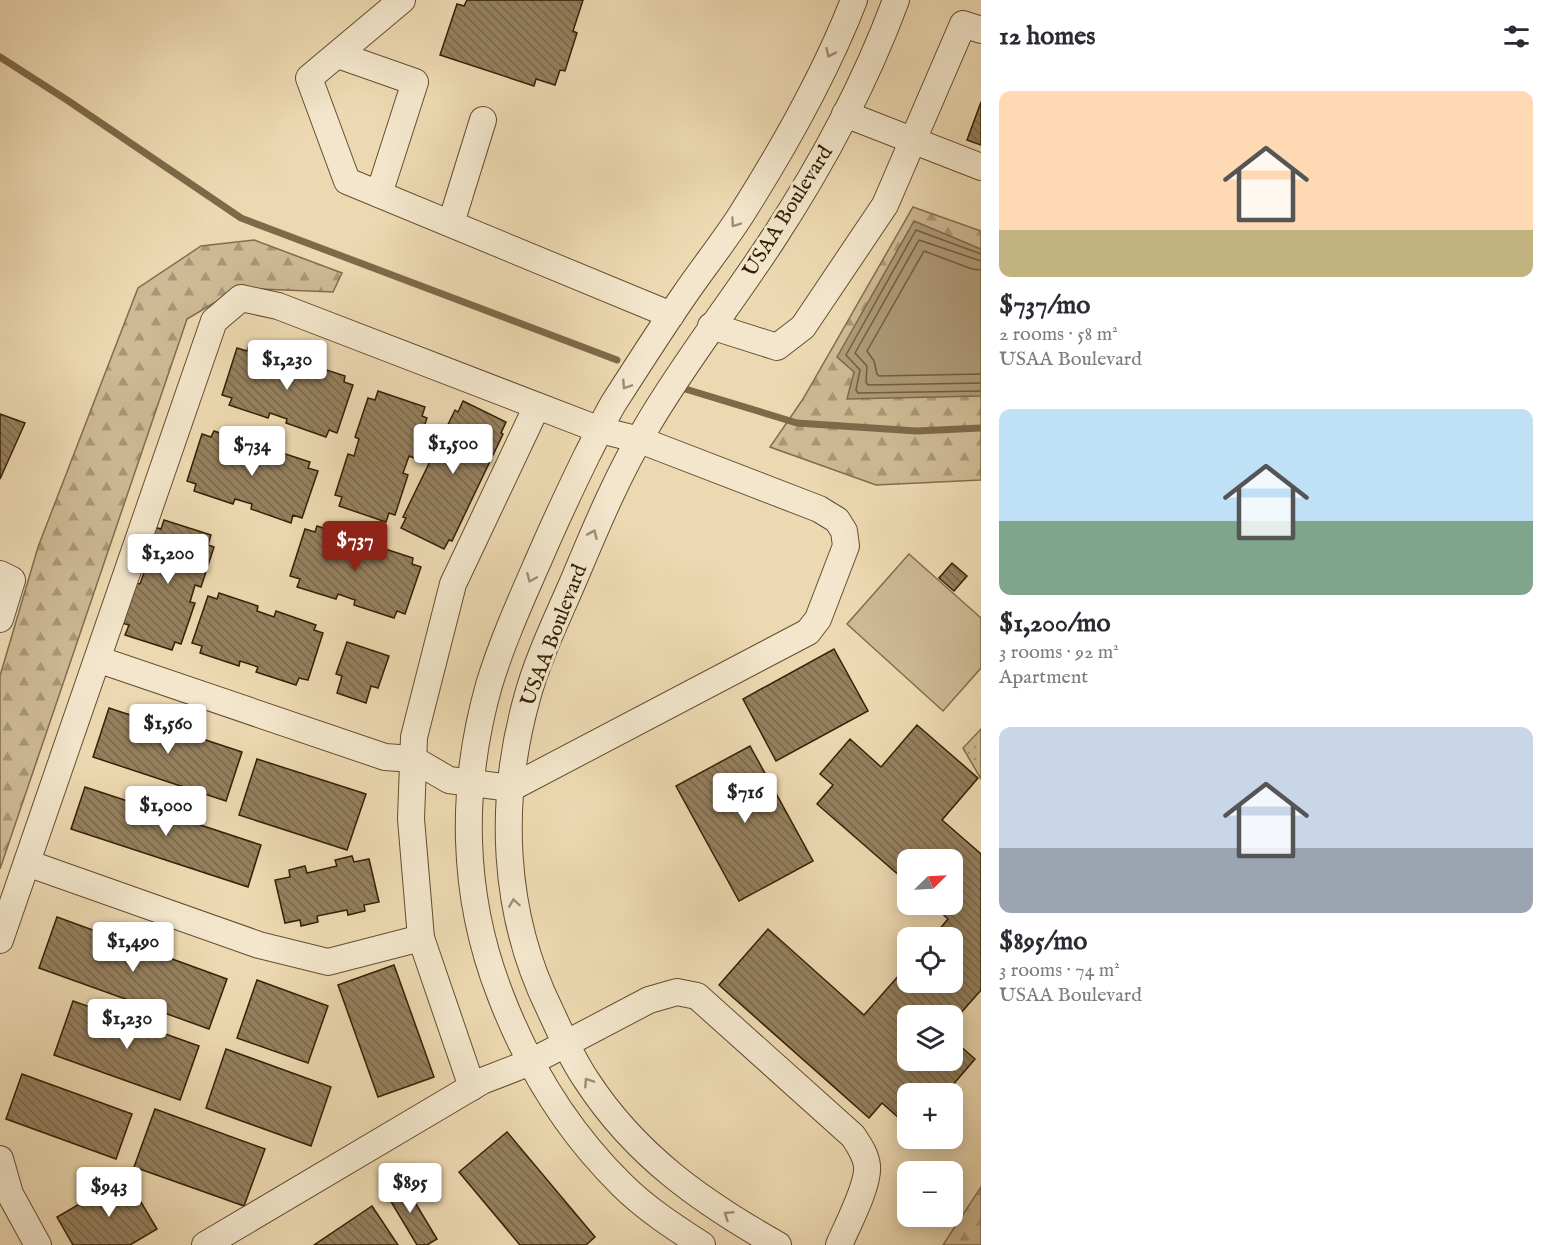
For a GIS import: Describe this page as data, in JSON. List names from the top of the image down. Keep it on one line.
{"streets":{"street":["USAA Boulevard"]},"north":"top right","page":{"heading":"12 homes","list":[{"name":"$737/mo","note":"2 rooms · 58 m² · USAA Boulevard"},{"name":"$1,200/mo","note":"3 rooms · 92 m² · Apartment"},{"name":"$895/mo","note":"3 rooms · 74 m² · USAA Boulevard"}],"price":["$1,230","$1,500","$734","$737","$1,200","$1,560","$716","$1,000","$1,490","$1,230","$895","$943"],"map_buttons":["+","−"]}}
